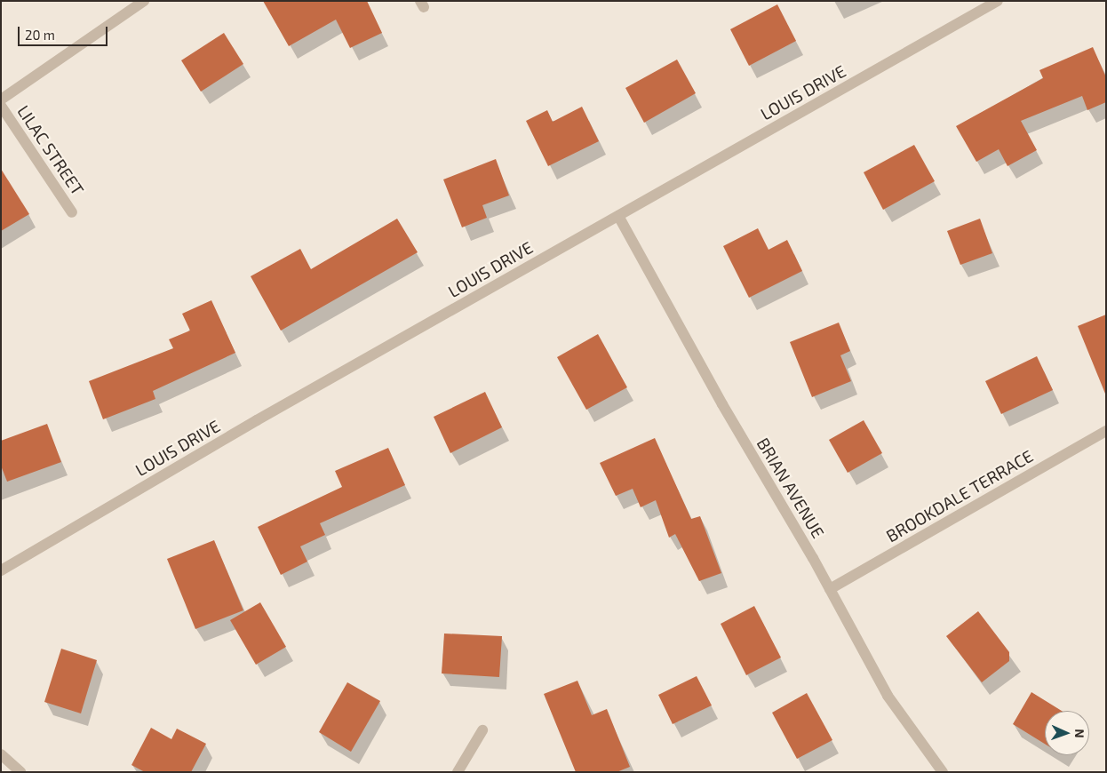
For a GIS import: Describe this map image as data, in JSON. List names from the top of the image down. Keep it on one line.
{"streets":{"street":["LOUIS DRIVE","LILAC STREET","BRIAN AVENUE","BROOKDALE TERRACE"]},"crossings":[["LOUIS DRIVE","BRIAN AVENUE"],["BRIAN AVENUE","BROOKDALE TERRACE"]],"scale_bar":"20 m","north":"right"}
